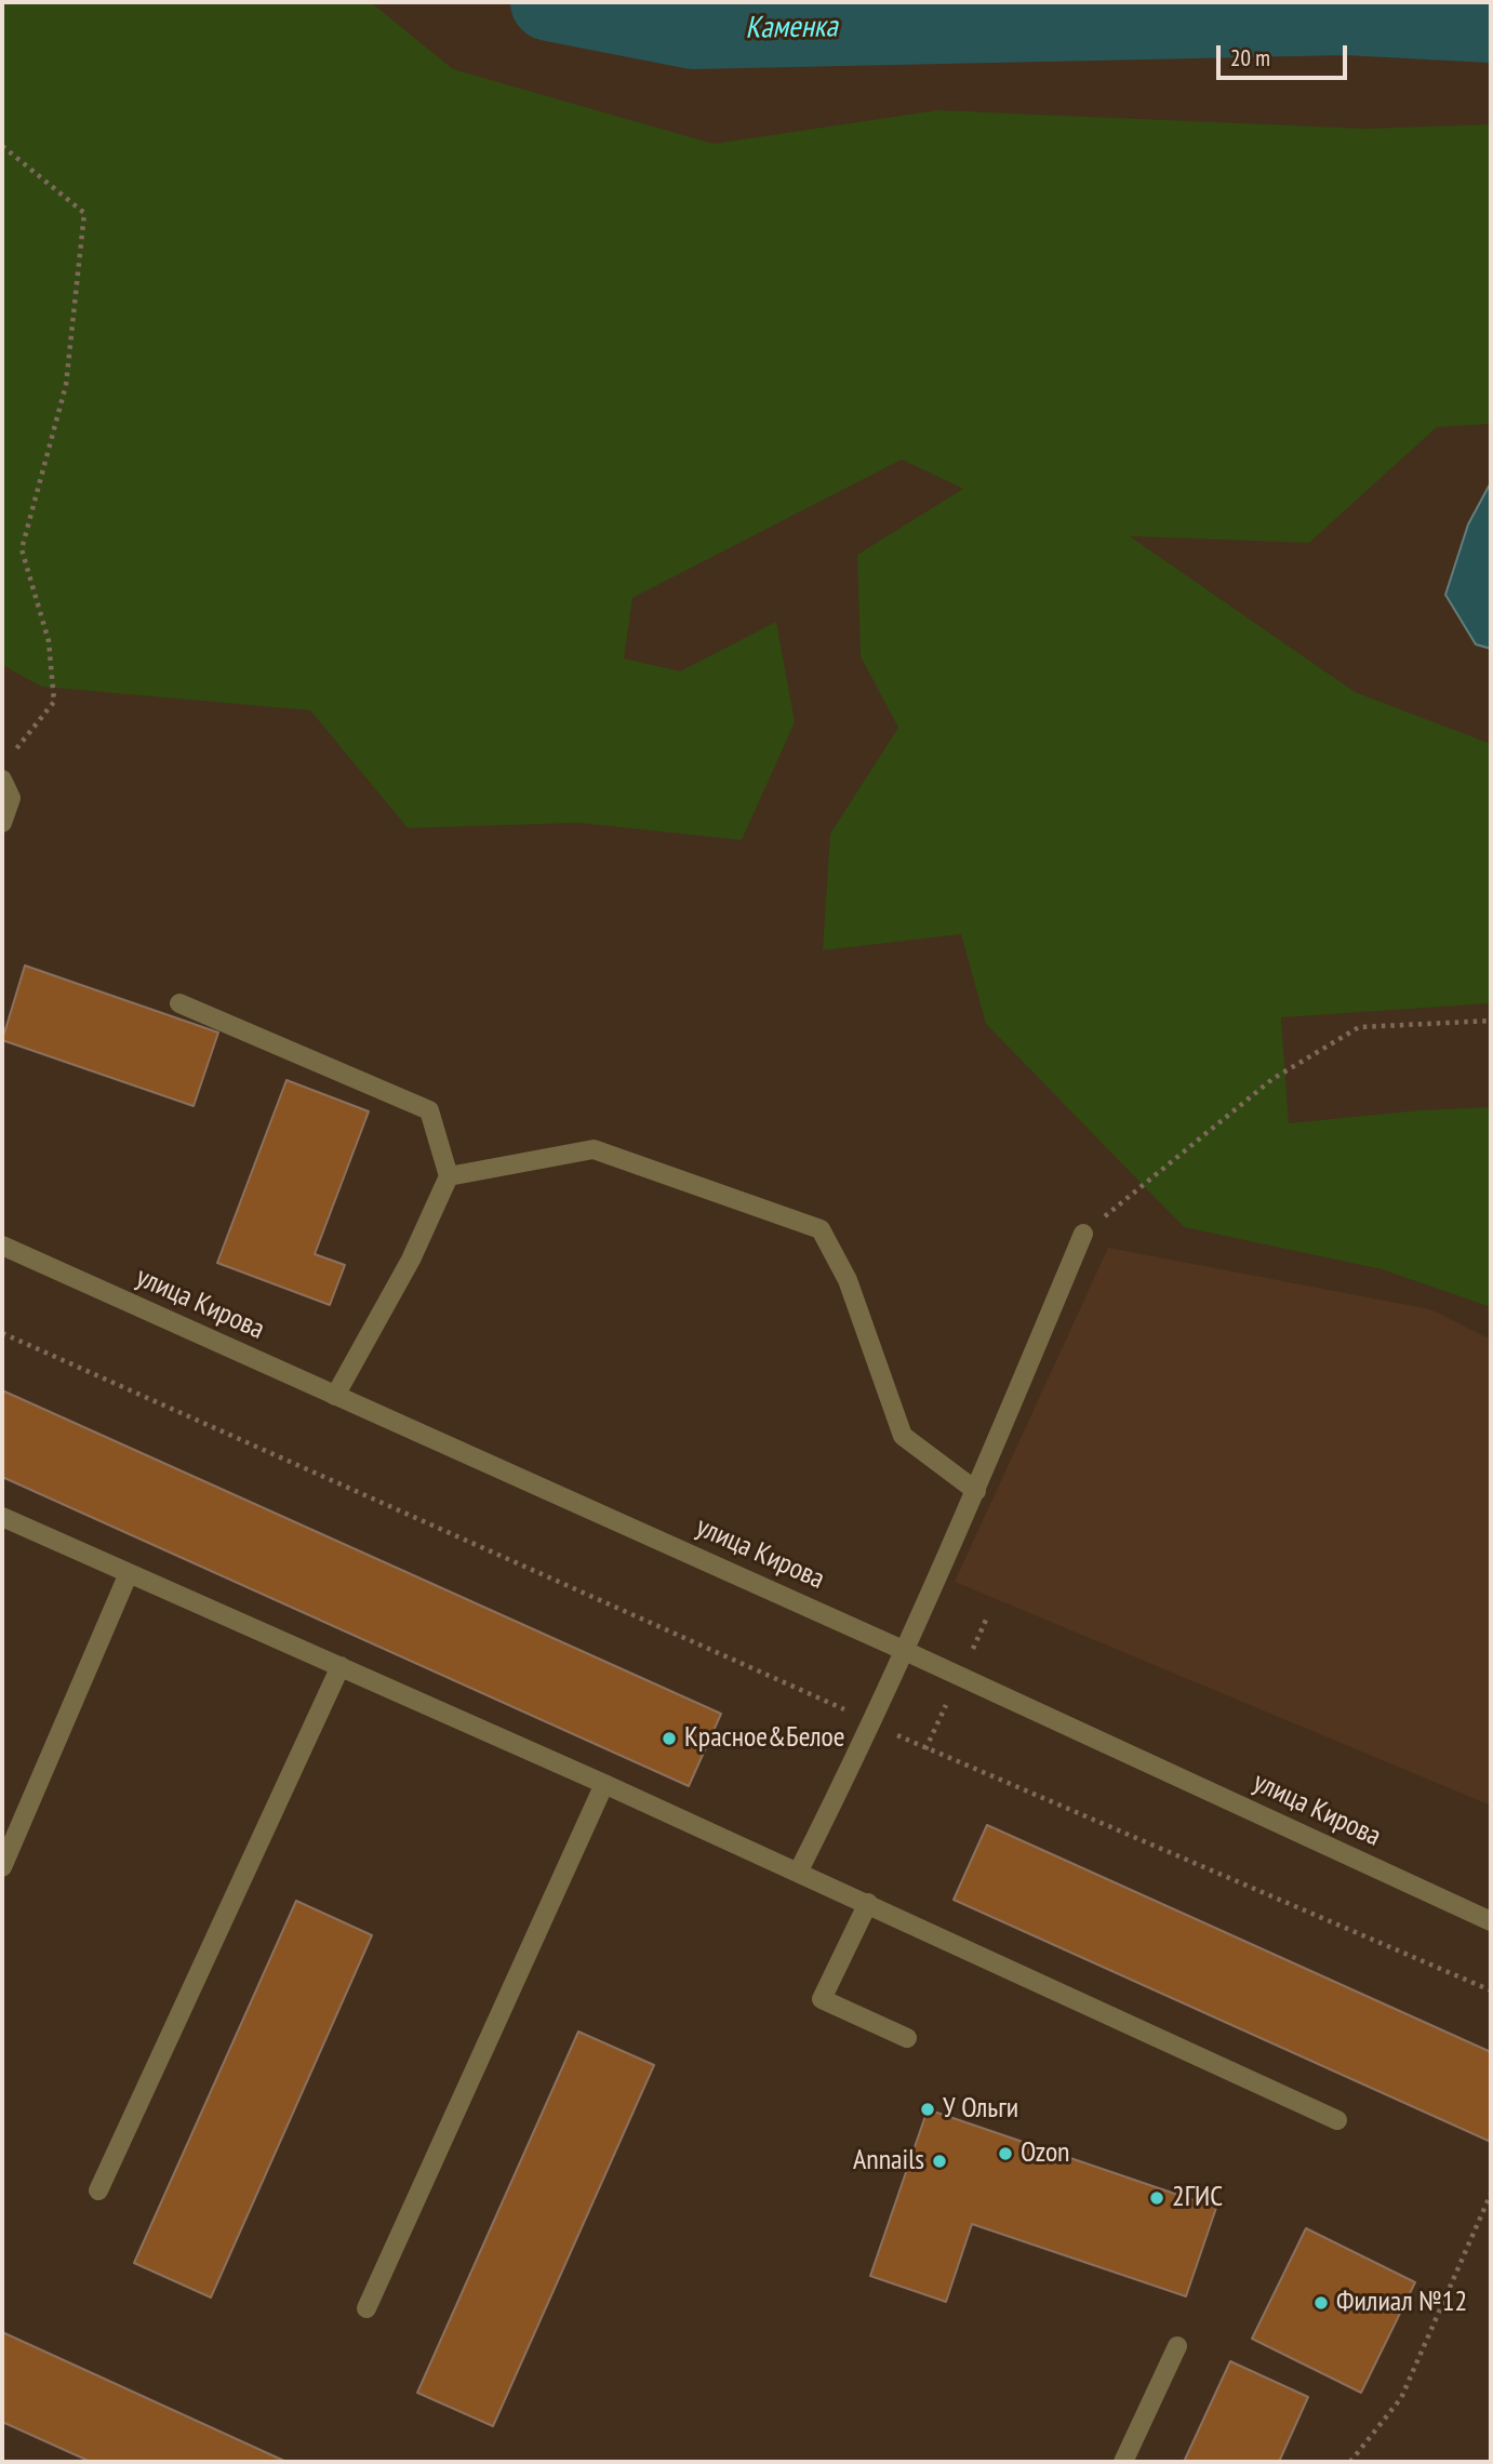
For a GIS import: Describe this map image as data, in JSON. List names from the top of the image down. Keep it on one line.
{"streets":{"street":["улица Кирова"]},"water":["Каменка"],"places":["Красное&Белое","У Ольги","Ozon","Annails","2ГИС","Филиал №12"],"scale_bar":"20 m"}
